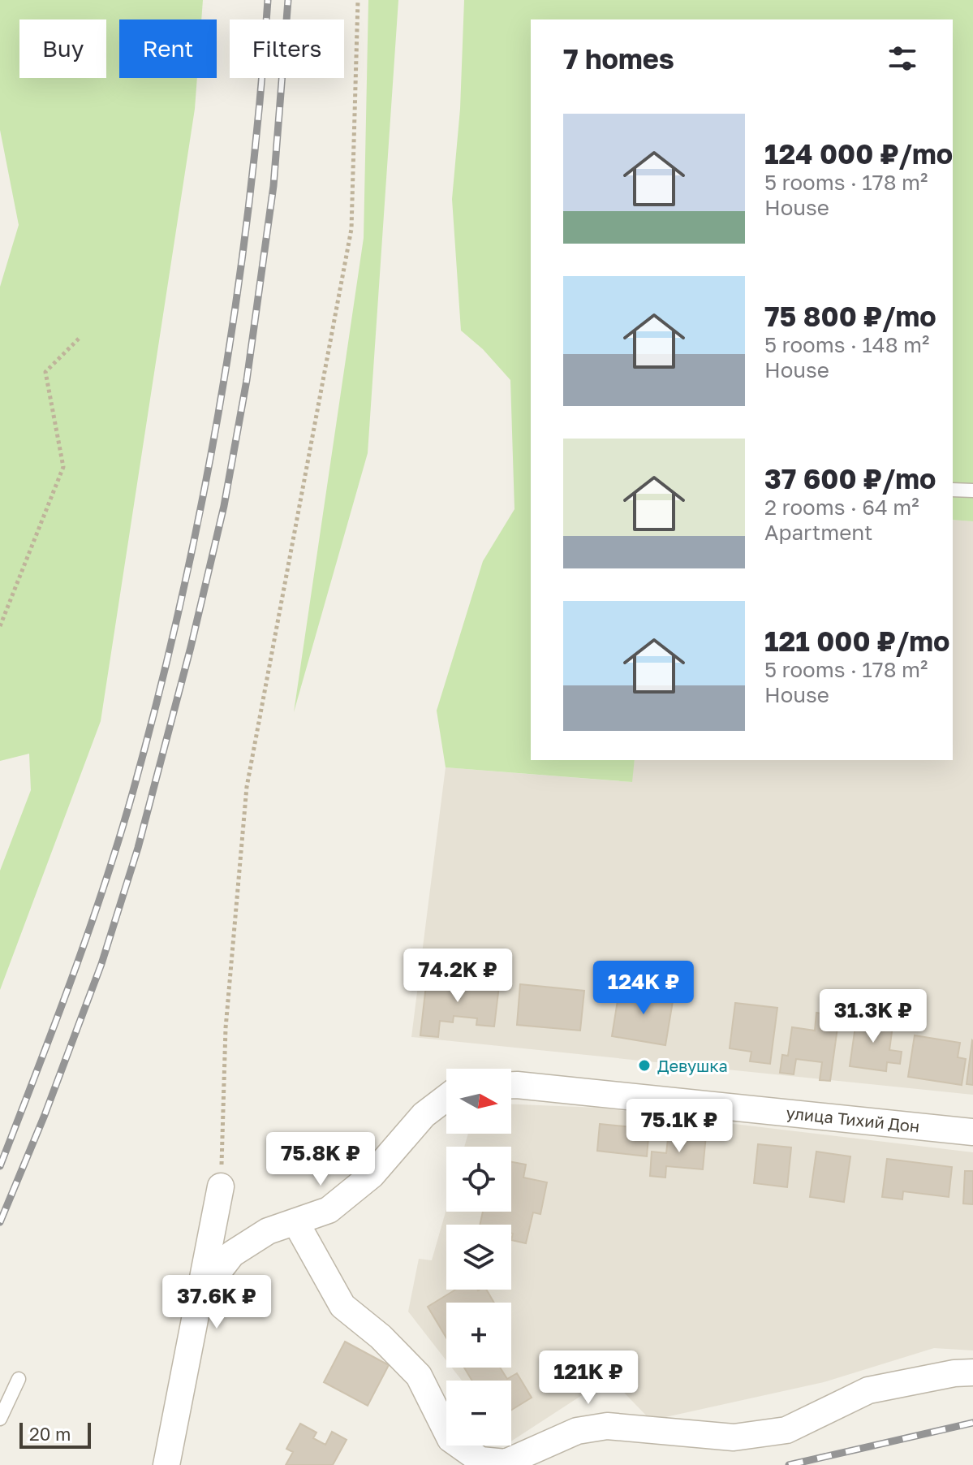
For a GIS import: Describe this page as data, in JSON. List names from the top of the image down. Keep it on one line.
{"streets":{"street":["улица Тихий Дон"]},"places":["Девушка"],"scale_bar":"20 m","north":"right","page":{"chip":["Buy","Rent","Filters"],"heading":"7 homes","list":[{"name":"124 000 ₽/mo","note":"5 rooms · 178 m² · House"},{"name":"75 800 ₽/mo","note":"5 rooms · 148 m² · House"},{"name":"37 600 ₽/mo","note":"2 rooms · 64 m² · Apartment"},{"name":"121 000 ₽/mo","note":"5 rooms · 178 m² · House"}],"price":["74.2K ₽","124K ₽","31.3K ₽","75.1K ₽","75.8K ₽","37.6K ₽","121K ₽"],"map_buttons":["+","−"],"scale":"20 m"}}
